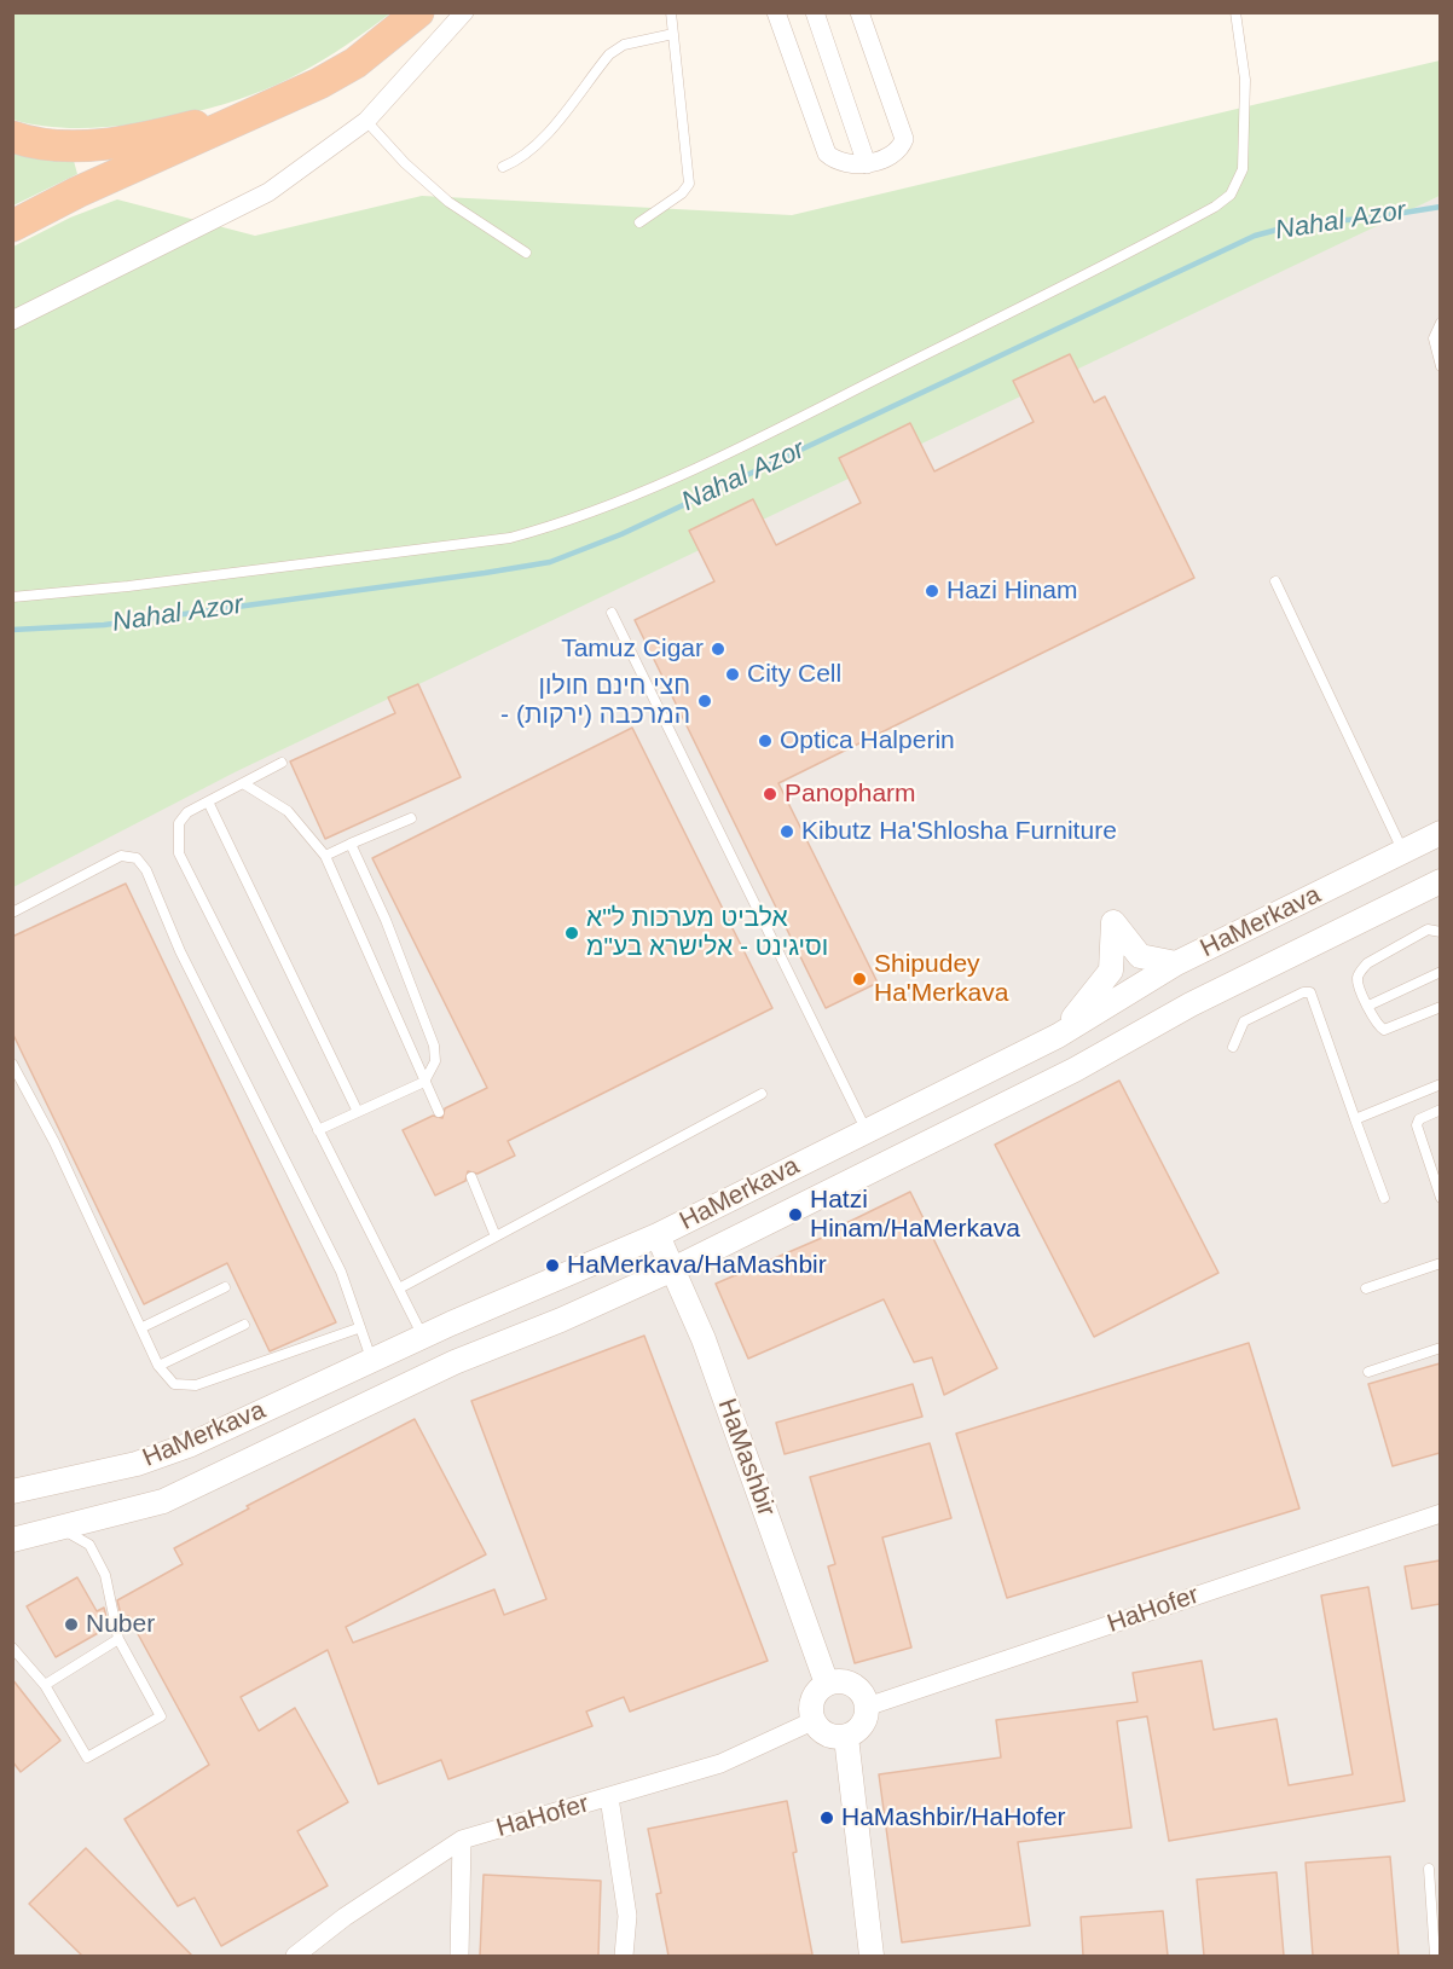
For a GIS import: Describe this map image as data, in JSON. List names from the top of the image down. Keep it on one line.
{"streets":{"street":["HaMerkava","HaMashbir","HaHofer"]},"crossings":[["HaMerkava","HaMashbir"],["HaMashbir","HaHofer"]],"water":["Nahal Azor"],"places":["Hazi Hinam","Tamuz Cigar","City Cell","חצי חינם חולון - המרכבה (ירקות)","Optica Halperin","Panopharm","Kibutz Ha'Shlosha Furniture","אלביט מערכות ל\"א וסיגינט - אלישרא בע\"מ","Shipudey Ha'Merkava","Hatzi Hinam/HaMerkava","HaMerkava/HaMashbir","Nuber","HaMashbir/HaHofer"]}
